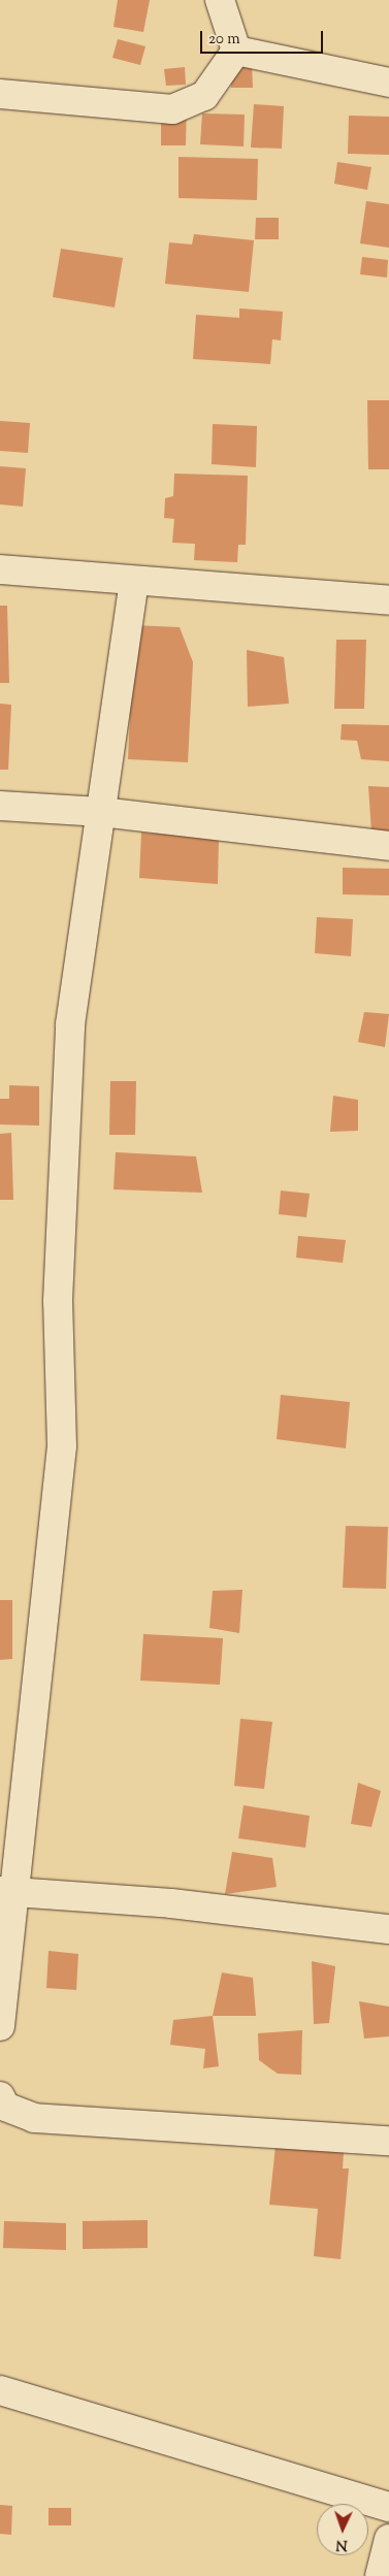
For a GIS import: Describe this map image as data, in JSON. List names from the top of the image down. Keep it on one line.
{"scale_bar":"20 m","north":"bottom"}
